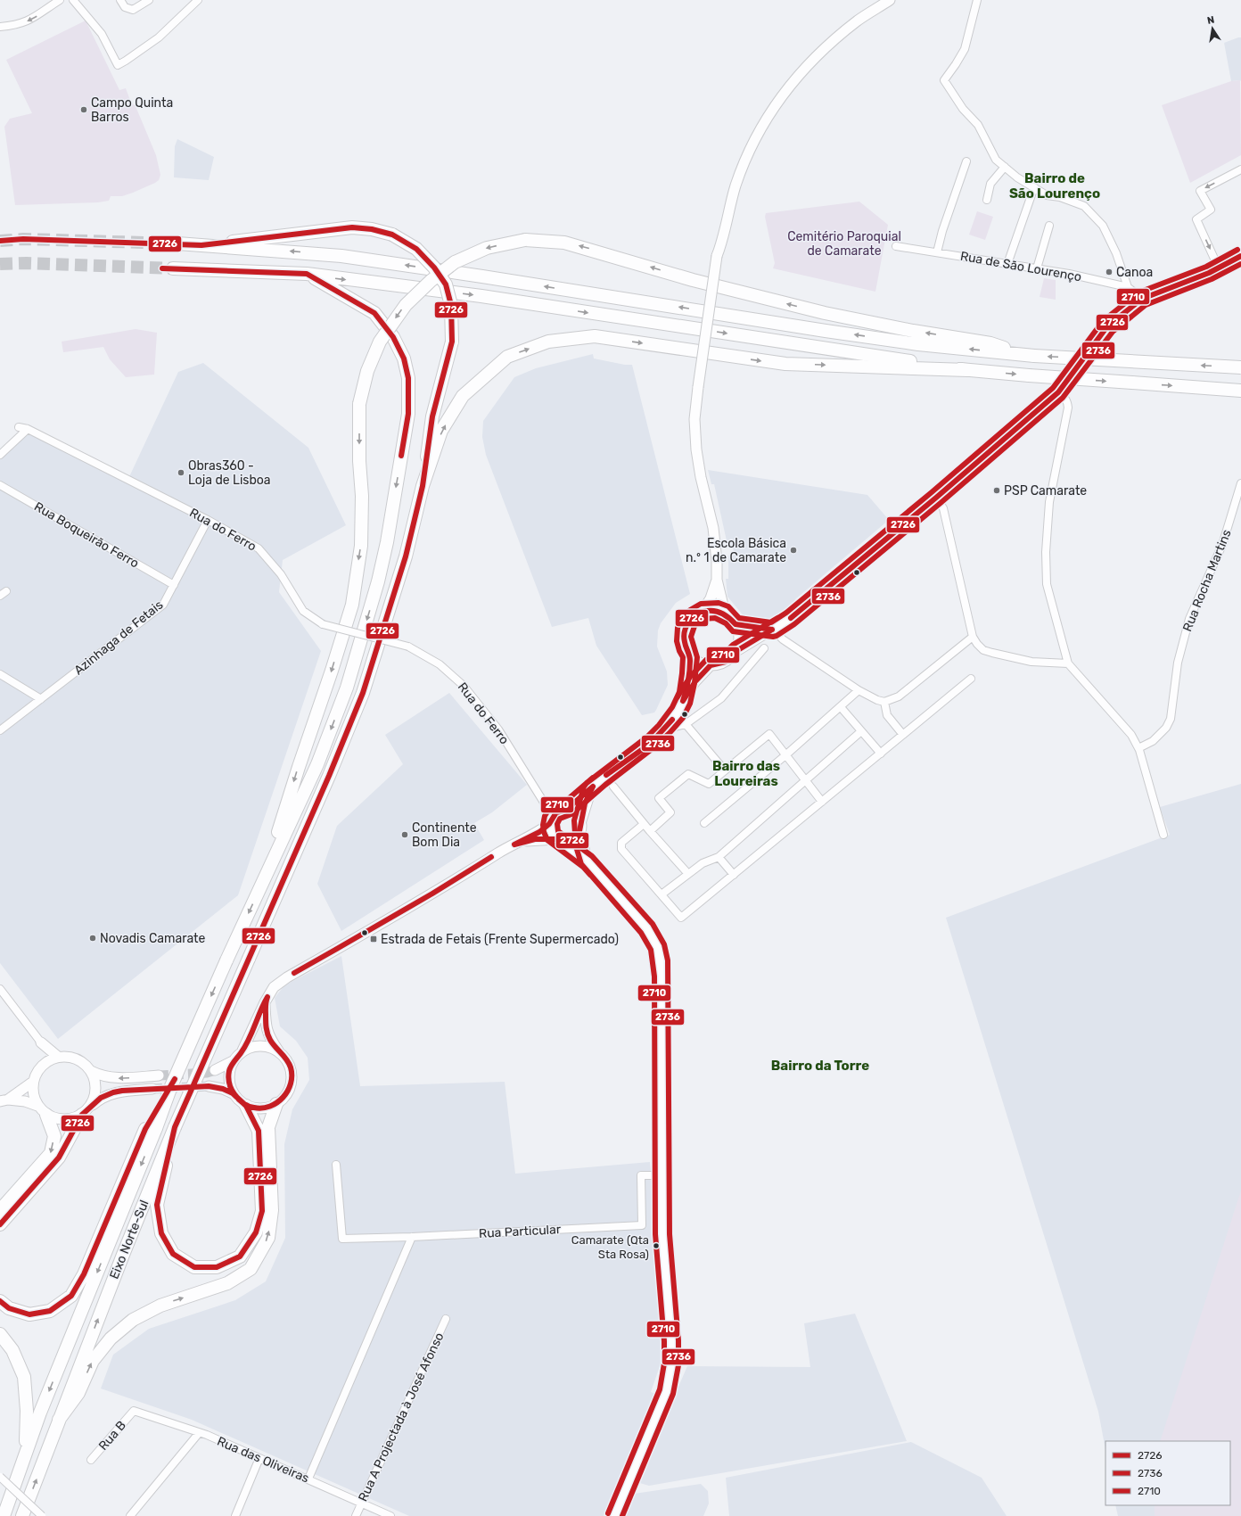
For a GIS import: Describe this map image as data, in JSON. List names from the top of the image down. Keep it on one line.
{"streets":{"highway":["Eixo Norte-Sul"],"street":["Rua de São Lourenço","Rua do Ferro","Rua Boqueirão Ferro","Rua Rocha Martins","Azinhaga de Fetais","Rua Particular","Rua A Projectada à José Afonso","Rua B","Rua das Oliveiras"]},"crossings":[["Rua do Ferro","Azinhaga de Fetais"],["Rua Boqueirão Ferro","Azinhaga de Fetais"],["Rua A Projectada à José Afonso","Rua das Oliveiras"],["Rua B","Rua das Oliveiras"]],"districts":["Bairro de São Lourenço","Bairro das Loureiras","Bairro da Torre"],"parks":["Cemitério Paroquial de Camarate"],"places":{"other":["Campo Quinta Barros","Canoa","Obras360 - Loja de Lisboa","PSP Camarate","Escola Básica n.º 1 de Camarate","Continente Bom Dia","Novadis Camarate","Camarate (Qta Sta Rosa)"],"transit":["Estrada de Fetais (Frente Supermercado)"]},"lines":["transit line 2726","transit line 2710","transit line 2736"],"legend":["2726","2736","2710"],"north":"top"}
